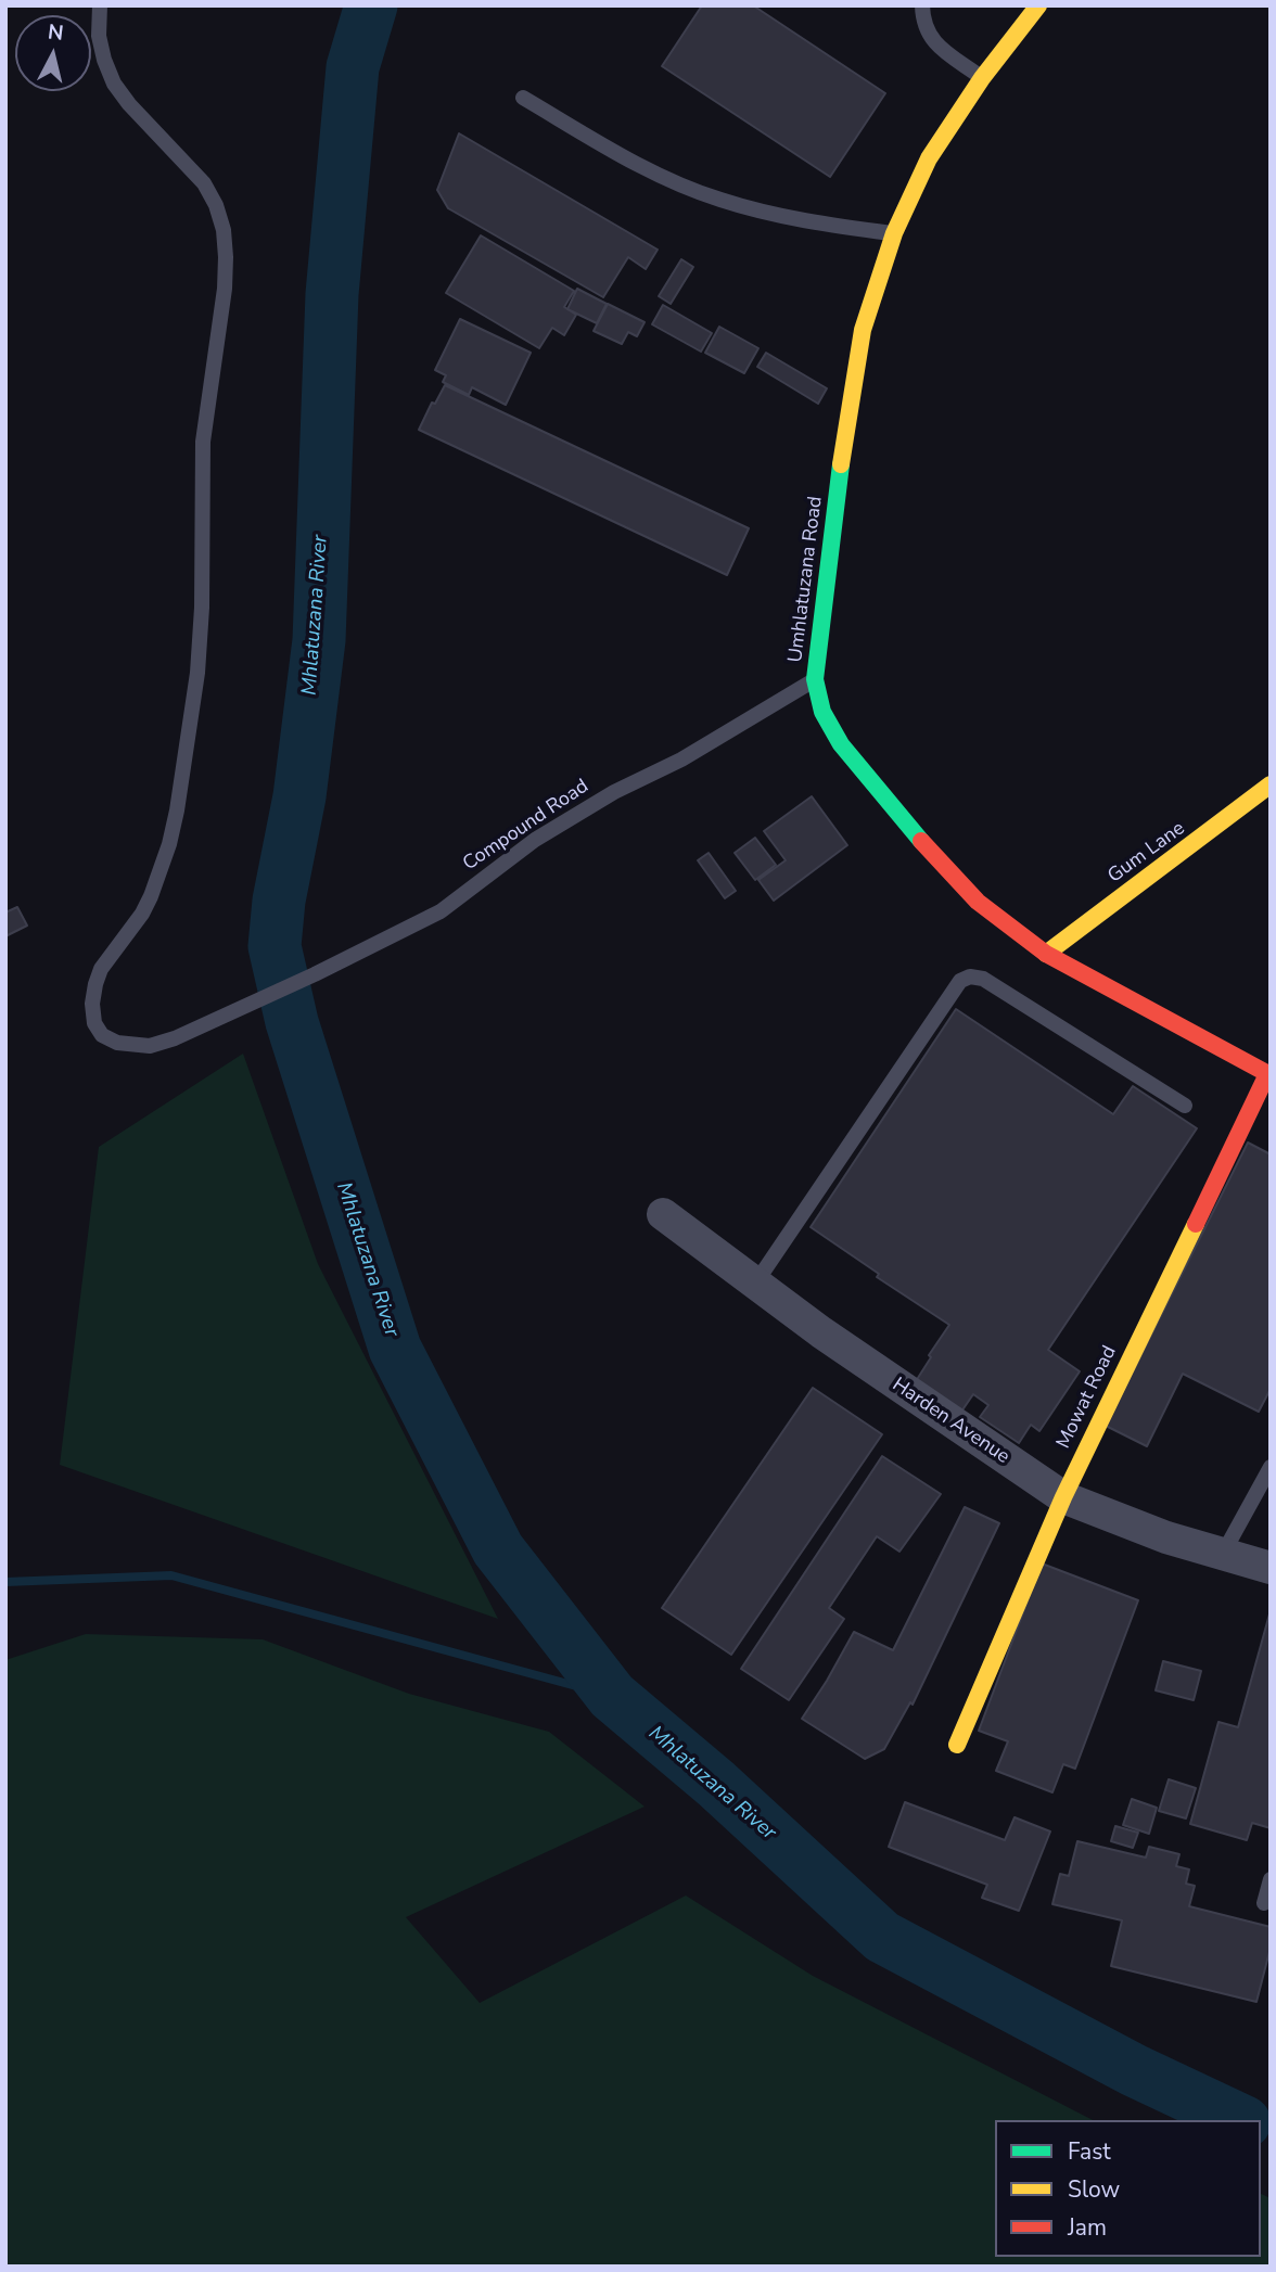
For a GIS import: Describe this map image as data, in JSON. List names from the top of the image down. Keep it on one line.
{"streets":{"street":["Umhlatuzana Road","Gum Lane","Mowat Road","Harden Avenue"],"lane":["Compound Road"]},"crossings":[["Umhlatuzana Road","Compound Road"],["Umhlatuzana Road","Gum Lane"],["Umhlatuzana Road","Mowat Road"],["Mowat Road","Harden Avenue"]],"water":["Mhlatuzana River"],"legend":["Fast","Slow","Jam"],"north":"top"}
